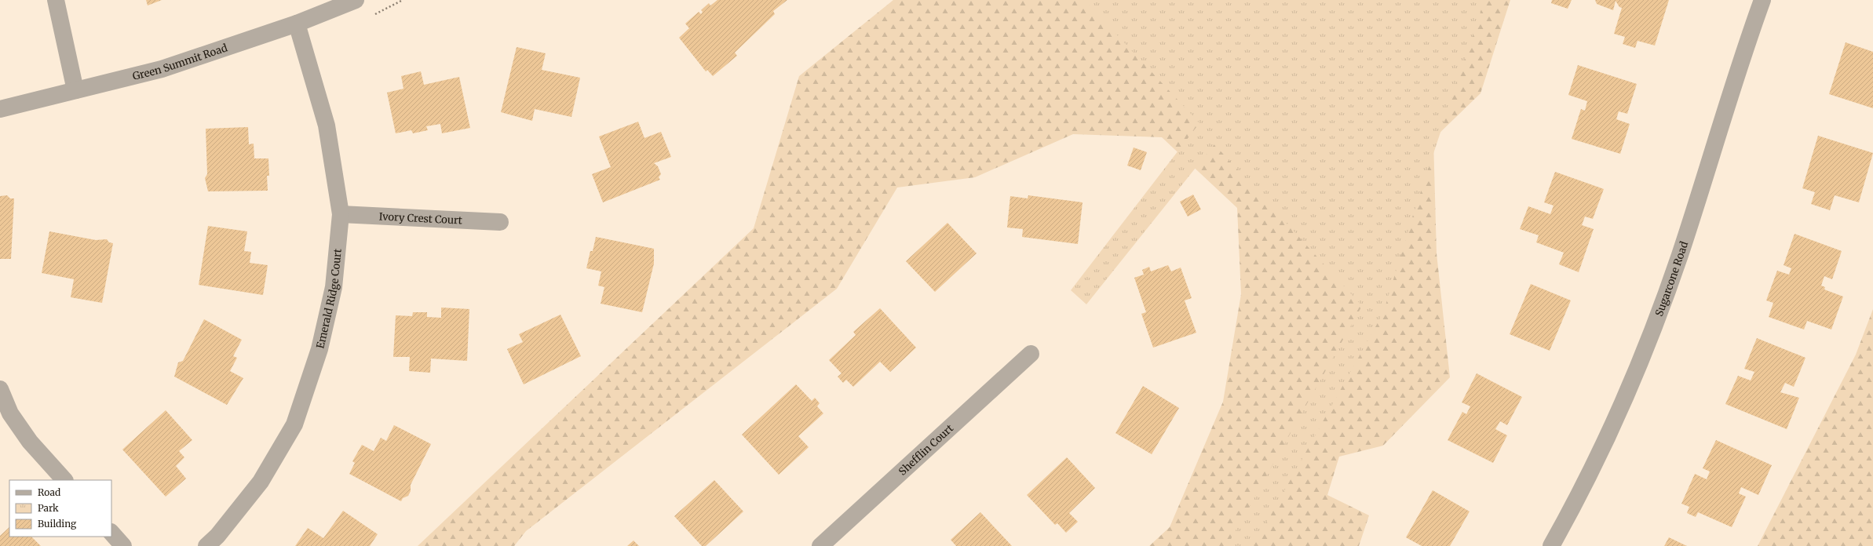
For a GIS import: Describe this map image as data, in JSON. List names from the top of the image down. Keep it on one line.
{"streets":{"street":["Green Summit Road","Ivory Crest Court","Sugarcone Road","Emerald Ridge Court","Shefflin Court"]},"crossings":[["Green Summit Road","Emerald Ridge Court"],["Ivory Crest Court","Emerald Ridge Court"]],"legend":["Road","Park","Building"]}
